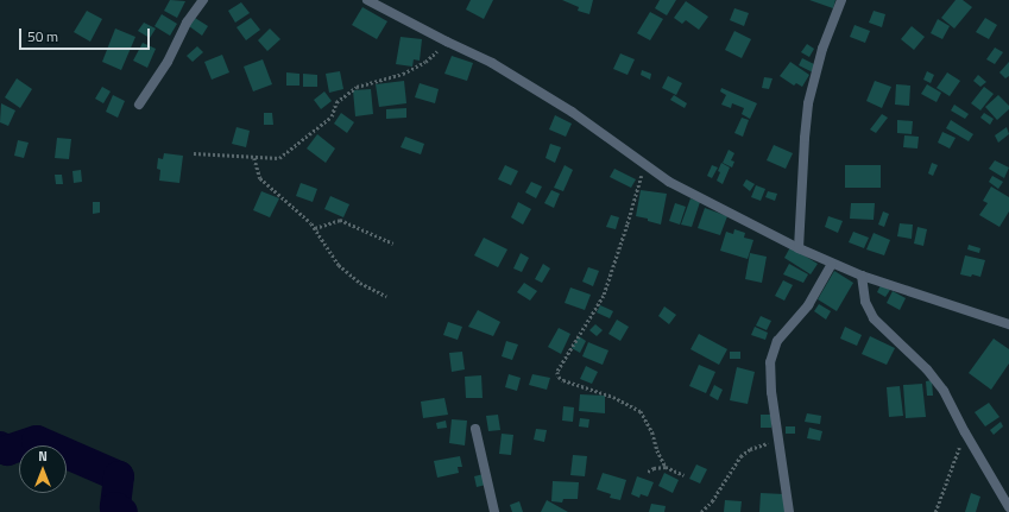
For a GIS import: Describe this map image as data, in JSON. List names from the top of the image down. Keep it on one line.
{"scale_bar":"50 m","north":"top"}
